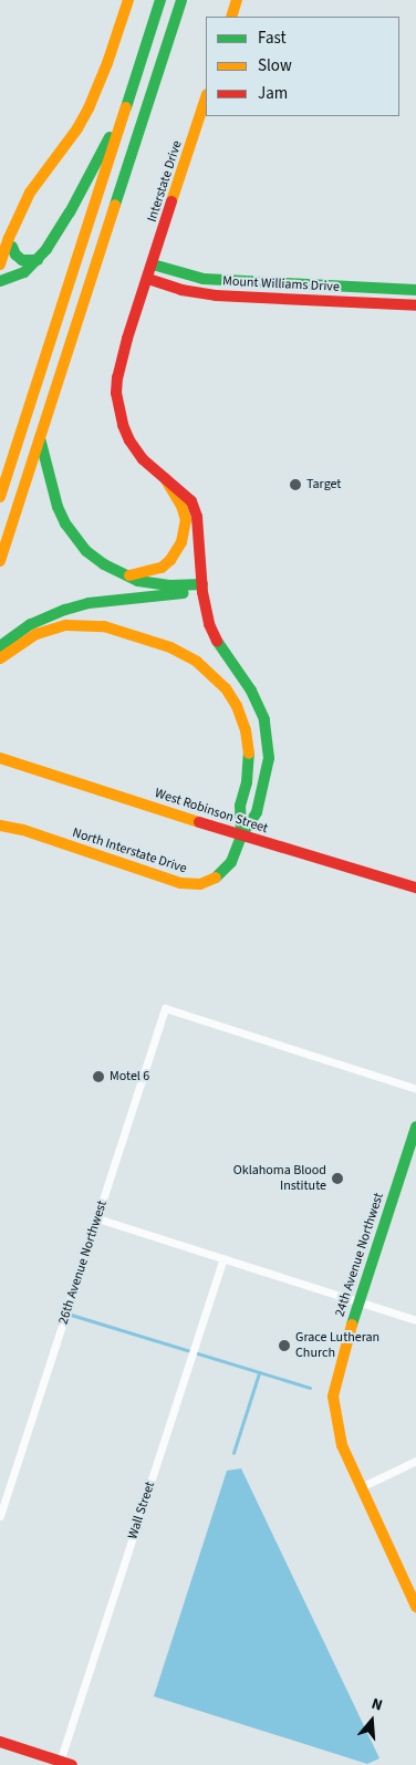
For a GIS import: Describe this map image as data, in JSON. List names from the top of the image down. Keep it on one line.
{"streets":{"main road":["Interstate Drive","Mount Williams Drive","West Robinson Street","North Interstate Drive","24th Avenue Northwest"],"street":["26th Avenue Northwest","Wall Street"]},"crossings":[["Interstate Drive","Mount Williams Drive"],["Interstate Drive","North Interstate Drive"],["Mount Williams Drive","North Interstate Drive"],["West Robinson Street","North Interstate Drive"]],"places":["Target","Motel 6","Oklahoma Blood Institute","Grace Lutheran Church"],"legend":["Fast","Slow","Jam"],"north":"top"}
